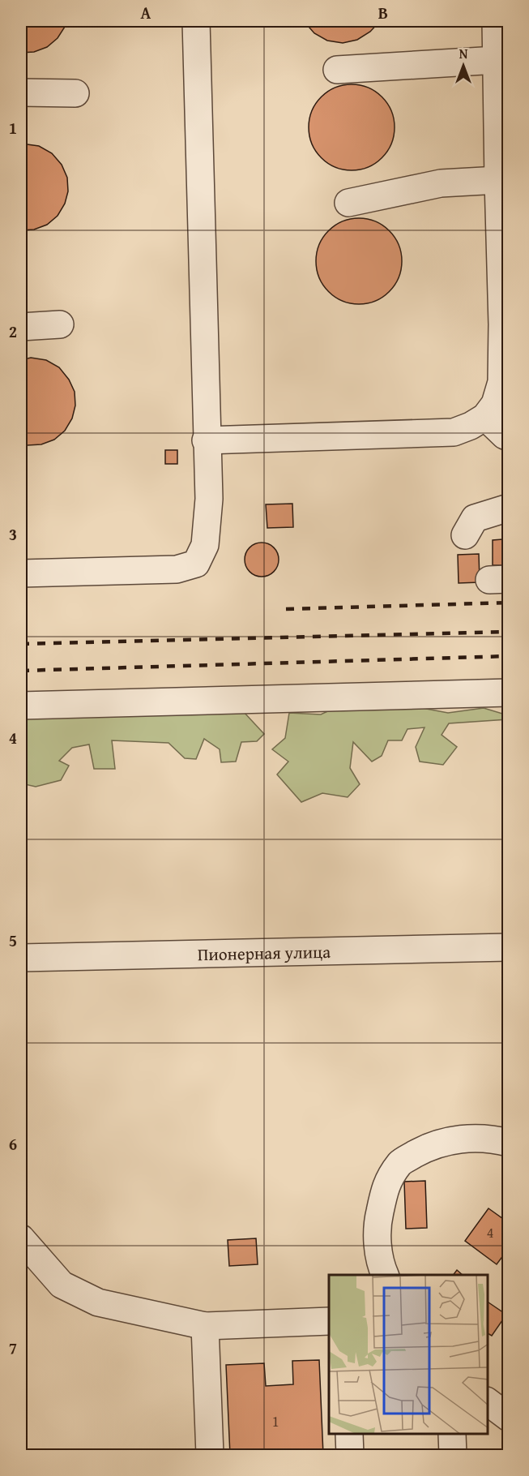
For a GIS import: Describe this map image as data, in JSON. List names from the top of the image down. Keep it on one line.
{"streets":{"street":["Пионерная улица"]},"house_numbers":["4","1"],"north":"top","grid":{"columns":["A","B"],"rows":["1","2","3","4","5","6","7"]}}
